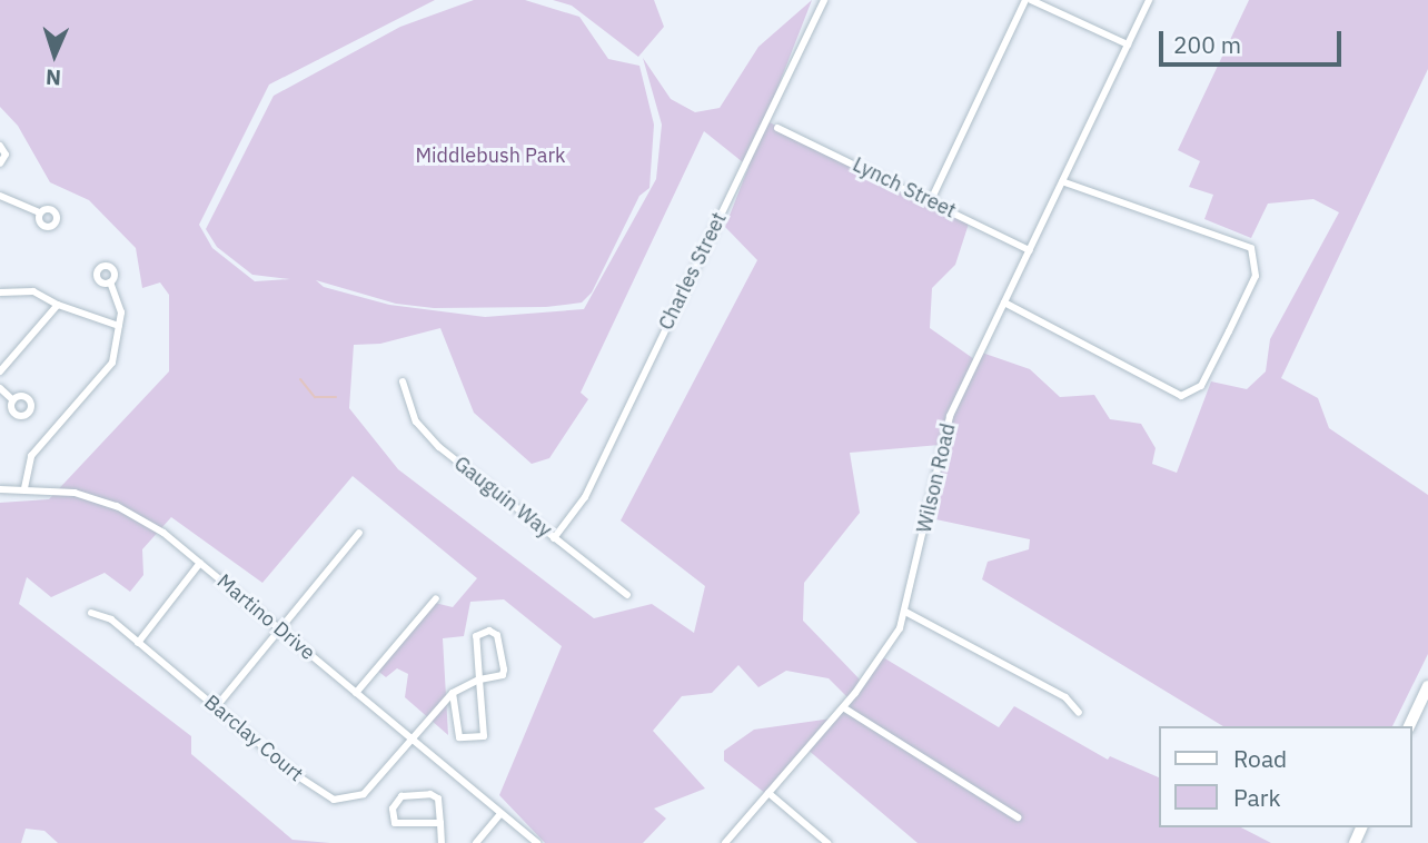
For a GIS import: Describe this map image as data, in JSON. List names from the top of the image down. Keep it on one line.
{"streets":{"street":["Lynch Street","Charles Street","Wilson Road","Gauguin Way","Martino Drive","Barclay Court"]},"crossings":[["Lynch Street","Wilson Road"],["Charles Street","Gauguin Way"],["Martino Drive","Barclay Court"]],"parks":["Middlebush Park"],"legend":["Road","Park"],"scale_bar":"200 m","north":"bottom"}
